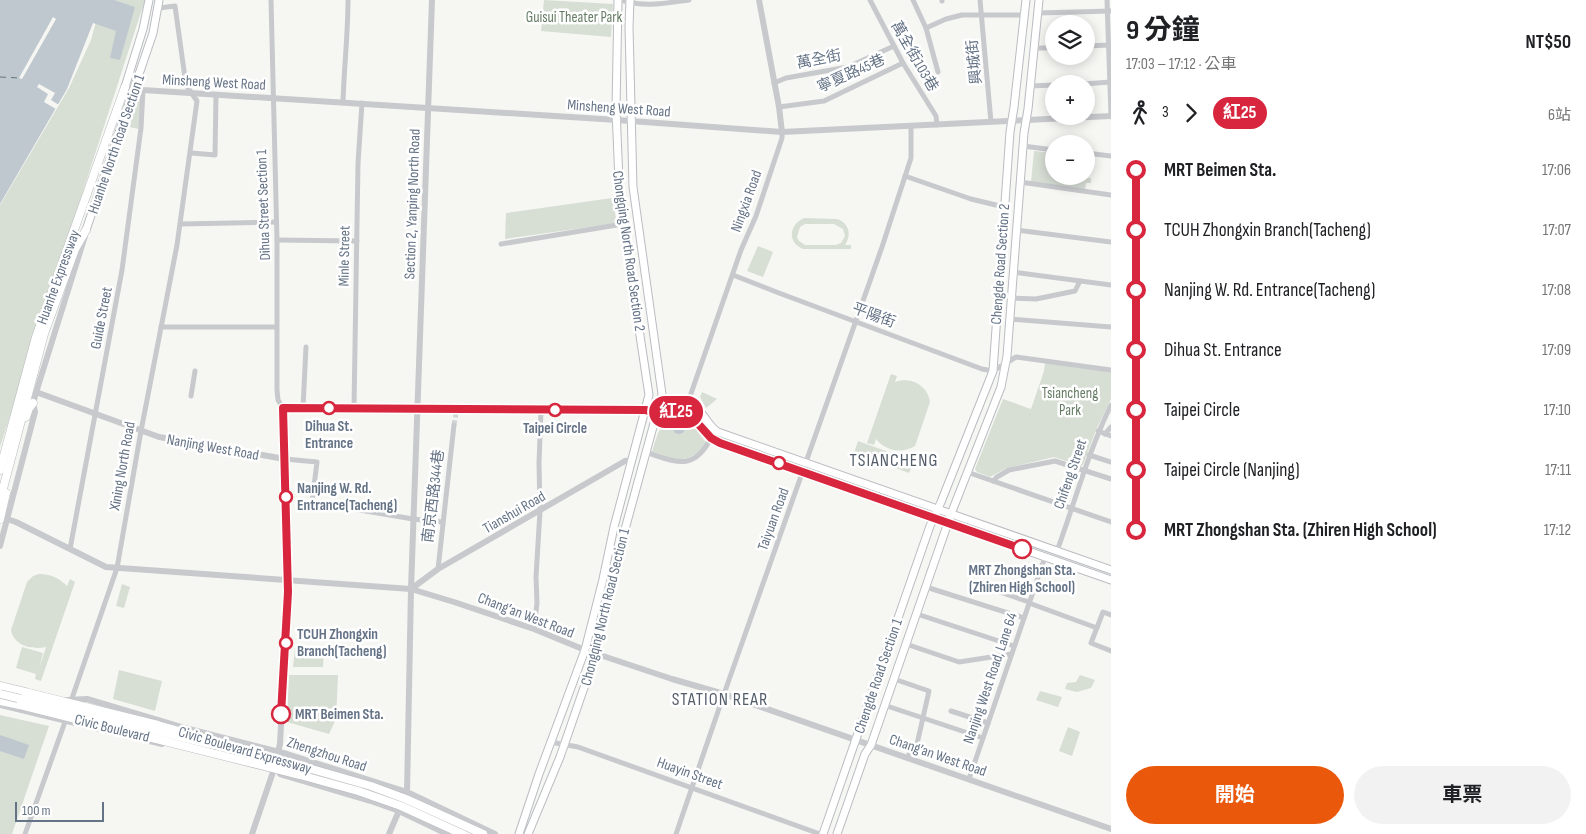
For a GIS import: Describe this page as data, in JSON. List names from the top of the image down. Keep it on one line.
{"streets":{"highway":["Huanhe Expressway","Civic Boulevard","Civic Boulevard Expressway"],"main road":["Huanhe North Road Section 1","Chongqing North Road Section 2","Chengde Road Section 2","Chongqing North Road Section 1","Chengde Road Section 1"],"street":["萬全街103巷","萬全街","興城街","寧夏路45巷","Minsheng West Road","Ningxia Road","Section 2, Yanping North Road","Dihua Street Section 1","Minle Street","平陽街","Guide Street","Nanjing West Road","Xining North Road","Chifeng Street","南京西路344巷","Tianshui Road","Taiyuan Road","Chang’an West Road","Nanjing West Road, Lane 64","Zhengzhou Road","Huayin Street"]},"crossings":[["萬全街103巷","萬全街"],["萬全街103巷","寧夏路45巷"],["萬全街103巷","Minsheng West Road"],["萬全街","Ningxia Road"],["興城街","Minsheng West Road"],["寧夏路45巷","Ningxia Road"],["Minsheng West Road","Huanhe North Road Section 1"],["Minsheng West Road","Ningxia Road"],["Minsheng West Road","Section 2, Yanping North Road"],["Minsheng West Road","Dihua Street Section 1"],["Minsheng West Road","Chongqing North Road Section 2"],["Minsheng West Road","Minle Street"],["Minsheng West Road","Chengde Road Section 2"],["Minsheng West Road","Huanhe Expressway"],["Minsheng West Road","Guide Street"],["Minsheng West Road","Xining North Road"],["Minsheng West Road","Taiyuan Road"],["Huanhe North Road Section 1","Huanhe Expressway"],["Huanhe North Road Section 1","Nanjing West Road"],["Huanhe North Road Section 1","Xining North Road"],["Huanhe North Road Section 1","Chang’an West Road"],["Ningxia Road","平陽街"],["Section 2, Yanping North Road","Tianshui Road"],["Section 2, Yanping North Road","Chang’an West Road"],["Section 2, Yanping North Road","Zhengzhou Road"],["Chongqing North Road Section 2","Chongqing North Road Section 1"],["Chengde Road Section 2","平陽街"],["Chengde Road Section 2","Chengde Road Section 1"],["平陽街","Taiyuan Road"],["Guide Street","Nanjing West Road"],["Guide Street","Chang’an West Road"],["Nanjing West Road","Xining North Road"],["Xining North Road","Chang’an West Road"],["Xining North Road","Zhengzhou Road"],["南京西路344巷","Tianshui Road"],["Tianshui Road","Chongqing North Road Section 1"],["Tianshui Road","Chang’an West Road"],["Taiyuan Road","Chang’an West Road"],["Taiyuan Road","Huayin Street"],["Chongqing North Road Section 1","Chang’an West Road"],["Chongqing North Road Section 1","Huayin Street"],["Chang’an West Road","Chengde Road Section 1"],["Chang’an West Road","Nanjing West Road, Lane 64"],["Chengde Road Section 1","Huayin Street"],["Civic Boulevard","Civic Boulevard Expressway"],["Civic Boulevard Expressway","Zhengzhou Road"]],"districts":["TSIANCHENG","STATION REAR"],"parks":["Guisui Theater Park","Tsiancheng Park"],"places":["Dihua St. Entrance","Taipei Circle","Nanjing W. Rd. Entrance(Tacheng)","MRT Zhongshan Sta. (Zhiren High School)","TCUH Zhongxin Branch(Tacheng)","MRT Beimen Sta."],"lines":["bus line 紅25"],"scale_bar":"100 m","page":{"on_map":"紅25","heading":["9 分鐘","17:03 – 17:12 · 公車","NT$50"],"map_buttons":["+","−"],"legs":["3","紅25","6站"],"list":[{"name":"MRT Beimen Sta.","value":"17:06"},{"name":"TCUH Zhongxin Branch(Tacheng)","value":"17:07"},{"name":"Nanjing W. Rd. Entrance(Tacheng)","value":"17:08"},{"name":"Dihua St. Entrance","value":"17:09"},{"name":"Taipei Circle","value":"17:10"},{"name":"Taipei Circle (Nanjing)","value":"17:11"},{"name":"MRT Zhongshan Sta. (Zhiren High School)","value":"17:12"}],"buttons":["開始","車票"],"scale":"100 m"}}
